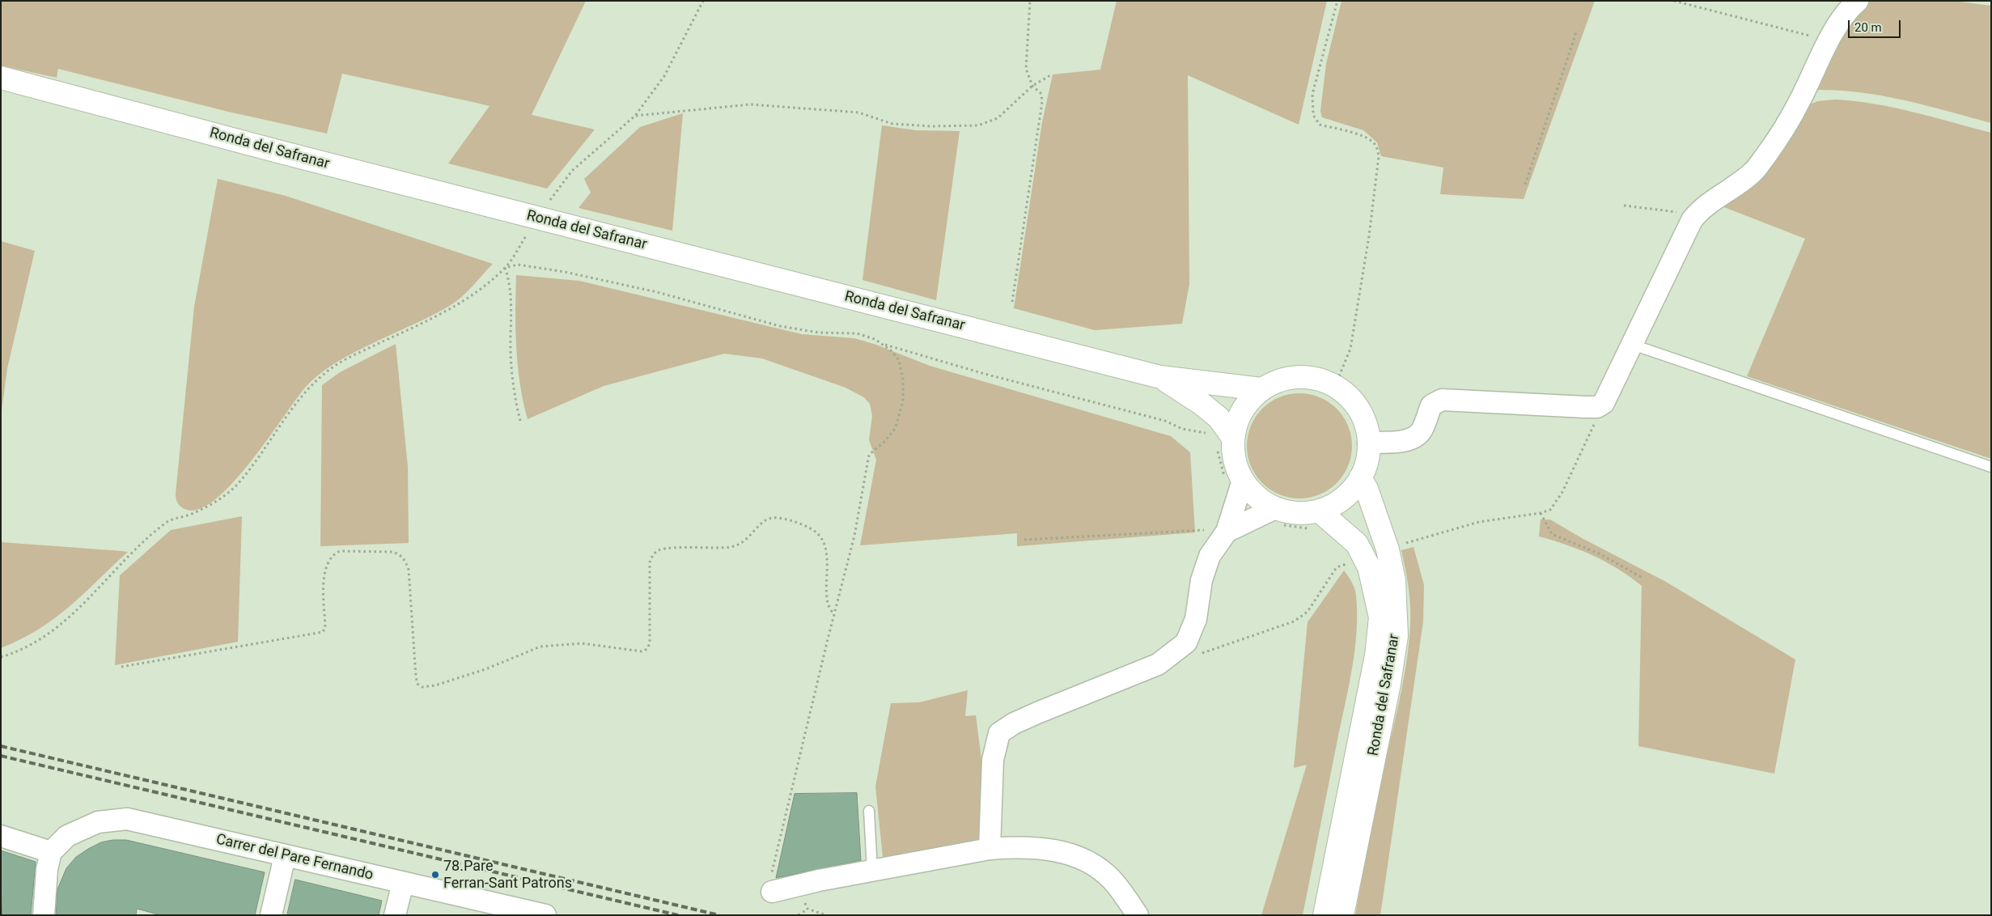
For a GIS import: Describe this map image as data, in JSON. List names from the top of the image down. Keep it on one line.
{"streets":{"street":["Ronda del Safranar","Carrer del Pare Fernando"]},"places":["78.Pare Ferran-Sant Patrons"],"scale_bar":"20 m"}
